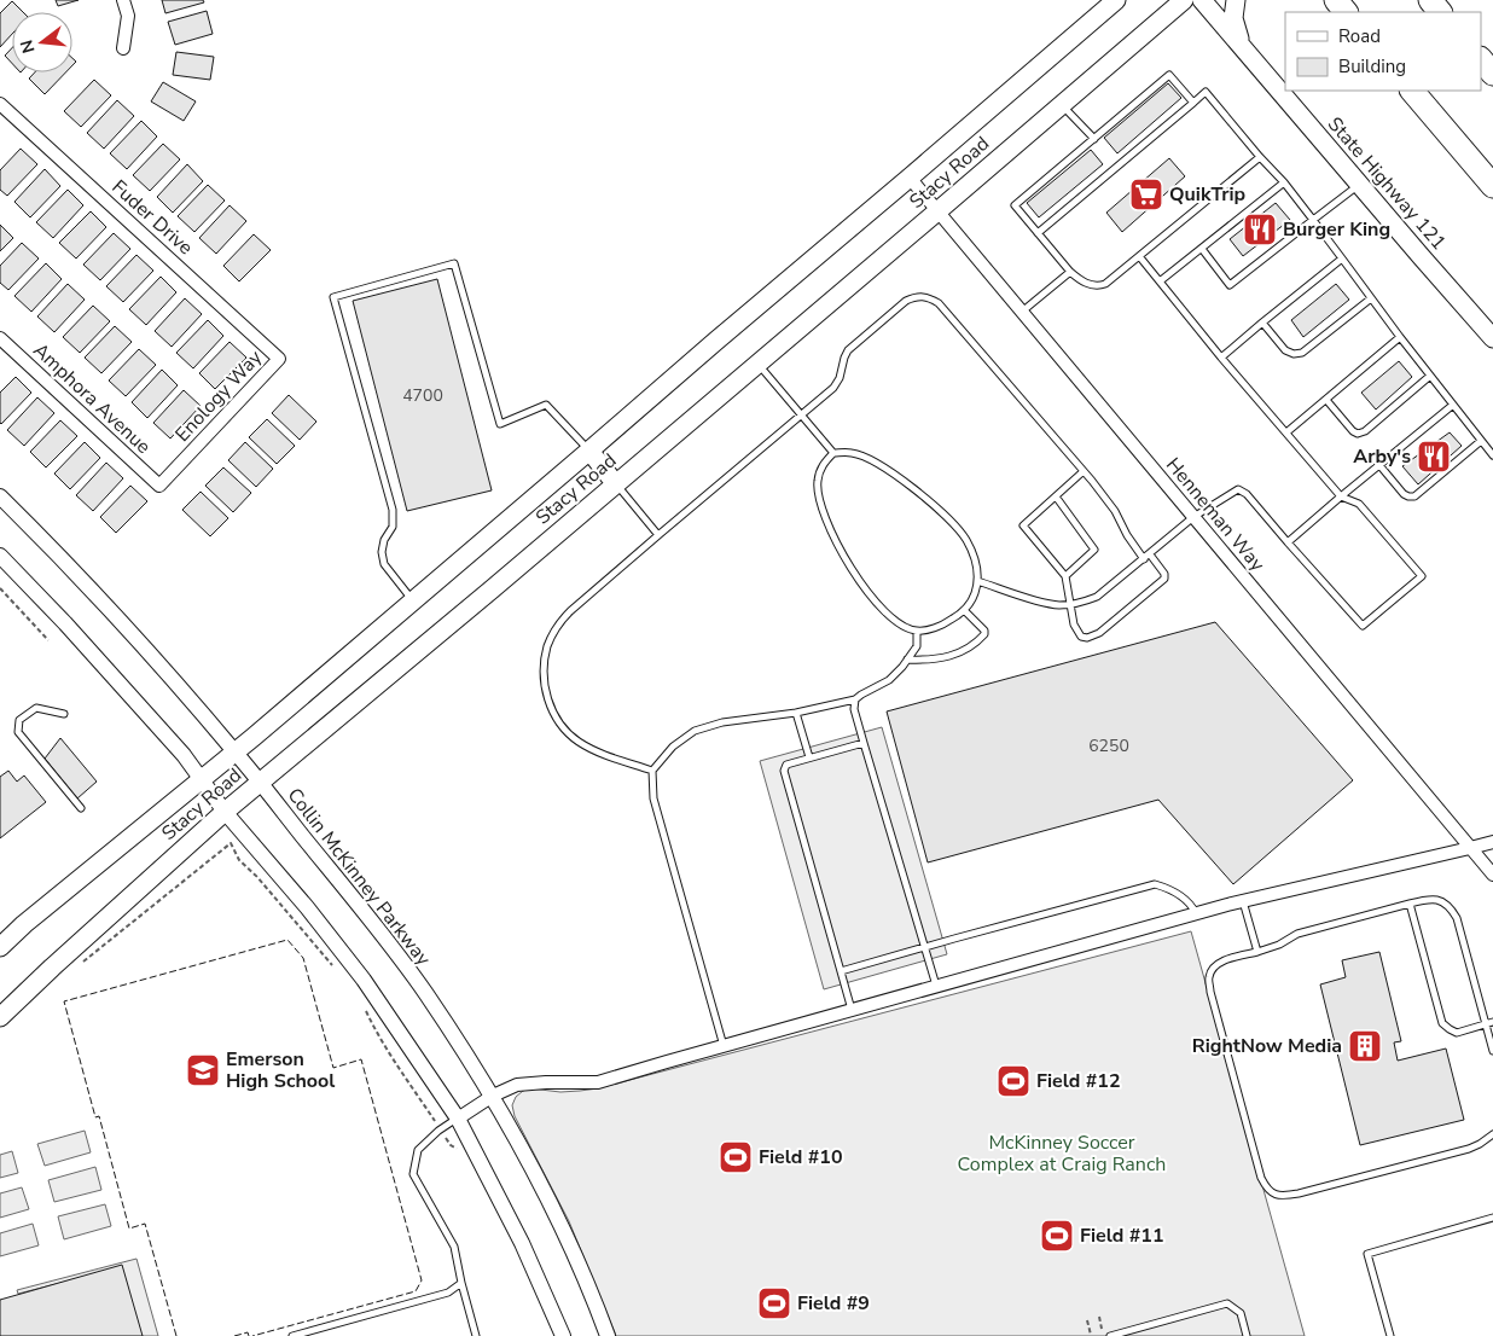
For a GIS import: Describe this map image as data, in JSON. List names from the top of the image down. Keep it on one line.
{"streets":{"main road":["Stacy Road","State Highway 121"],"street":["Fuder Drive","Enology Way","Amphora Avenue","Henneman Way","Collin McKinney Parkway"]},"crossings":[["Stacy Road","Henneman Way"],["Stacy Road","Collin McKinney Parkway"],["Fuder Drive","Enology Way"],["Enology Way","Amphora Avenue"]],"parks":["McKinney Soccer Complex at Craig Ranch"],"places":{"supermarket":["QuikTrip"],"restaurant":["Burger King","Arby's"],"building":["RightNow Media"],"school or university":["Emerson High School"],"sports":["Field #12","Field #10","Field #11","Field #9"]},"house_numbers":["4700","6250"],"legend":["Road","Building"],"north":"left"}
